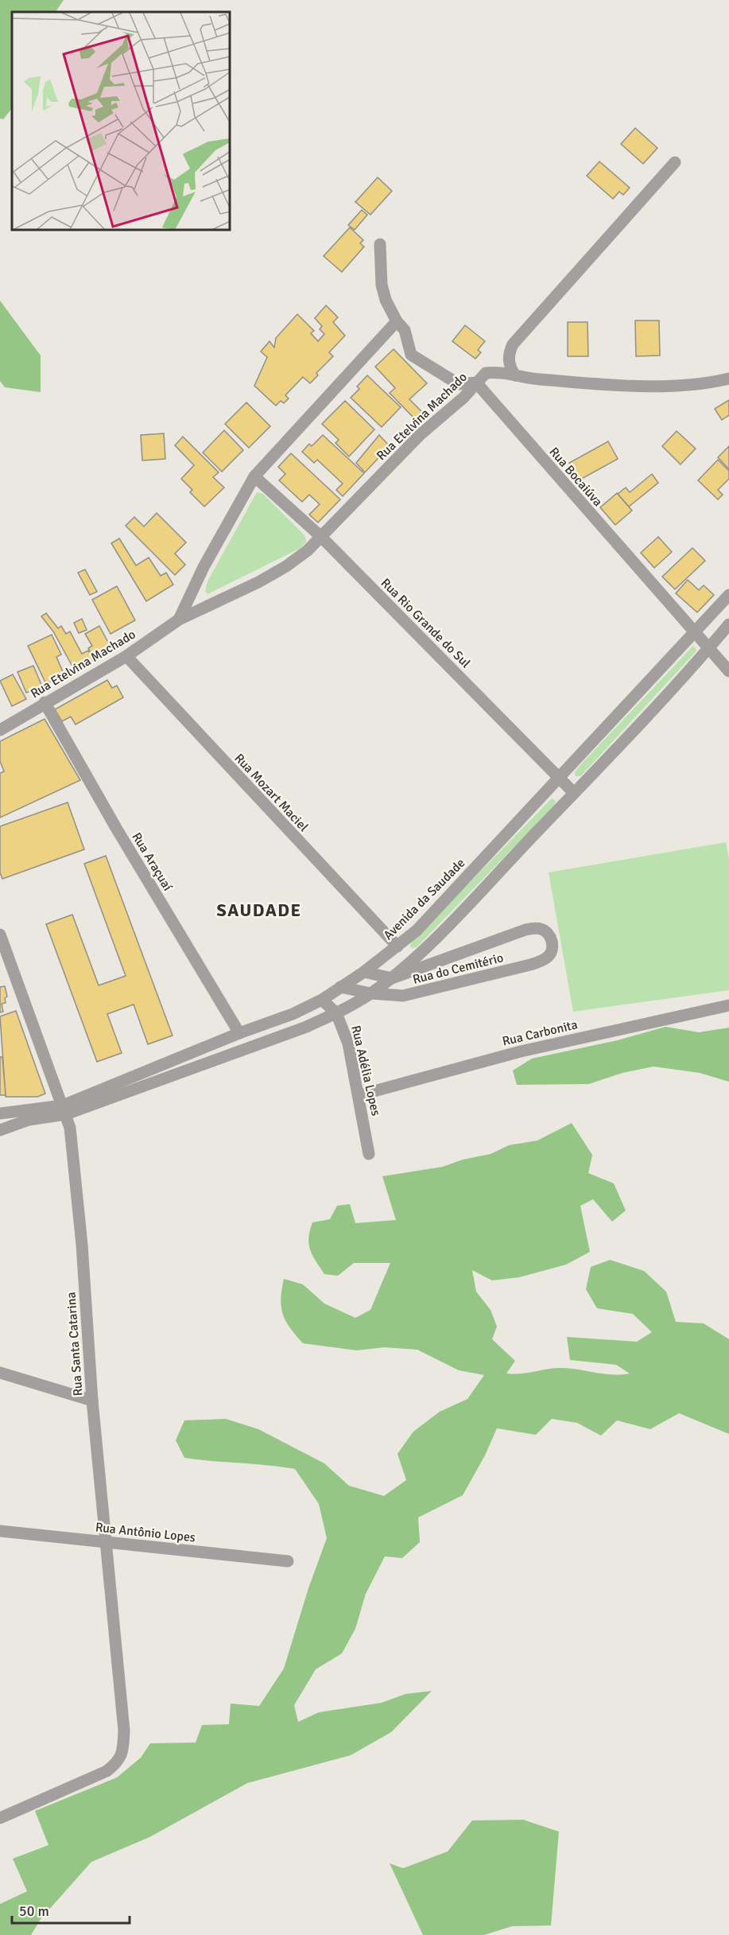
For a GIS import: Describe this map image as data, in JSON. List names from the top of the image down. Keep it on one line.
{"streets":{"street":["Rua Etelvina Machado","Rua Bocaiúva","Rua Rio Grande do Sul","Rua Mozart Maciel","Rua Araçuaí","Avenida da Saudade","Rua do Cemitério","Rua Carbonita","Rua Adélia Lopes","Rua Santa Catarina","Rua Antônio Lopes"]},"crossings":[["Rua Etelvina Machado","Rua Bocaiúva"],["Rua Etelvina Machado","Rua Rio Grande do Sul"],["Rua Etelvina Machado","Rua Mozart Maciel"],["Rua Etelvina Machado","Rua Araçuaí"],["Rua Bocaiúva","Avenida da Saudade"],["Rua Rio Grande do Sul","Avenida da Saudade"],["Rua Mozart Maciel","Avenida da Saudade"],["Rua Araçuaí","Avenida da Saudade"],["Avenida da Saudade","Rua do Cemitério"],["Avenida da Saudade","Rua Adélia Lopes"],["Avenida da Saudade","Rua Santa Catarina"],["Rua Carbonita","Rua Adélia Lopes"],["Rua Santa Catarina","Rua Antônio Lopes"]],"districts":["SAUDADE"],"scale_bar":"50 m"}
